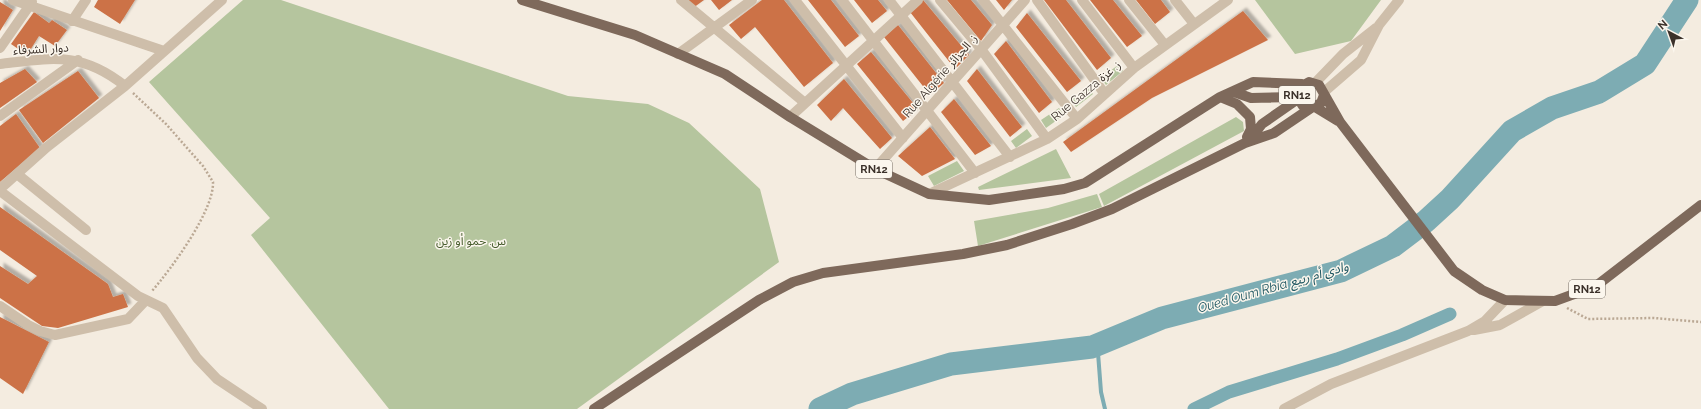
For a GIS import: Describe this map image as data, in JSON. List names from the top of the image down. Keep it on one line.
{"streets":{"main road":["RN12"],"street":["دوار الشرفاء","Rue Algérie ز. الجزائر","Rue Gazza ز. غزة"]},"crossings":[["Rue Algérie ز. الجزائر","RN12"],["Rue Gazza ز. غزة","RN12"]],"water":["Oued Oum Rbia وادي أم ربيع"],"parks":["س. حمو أو زين"],"north":"top left"}
